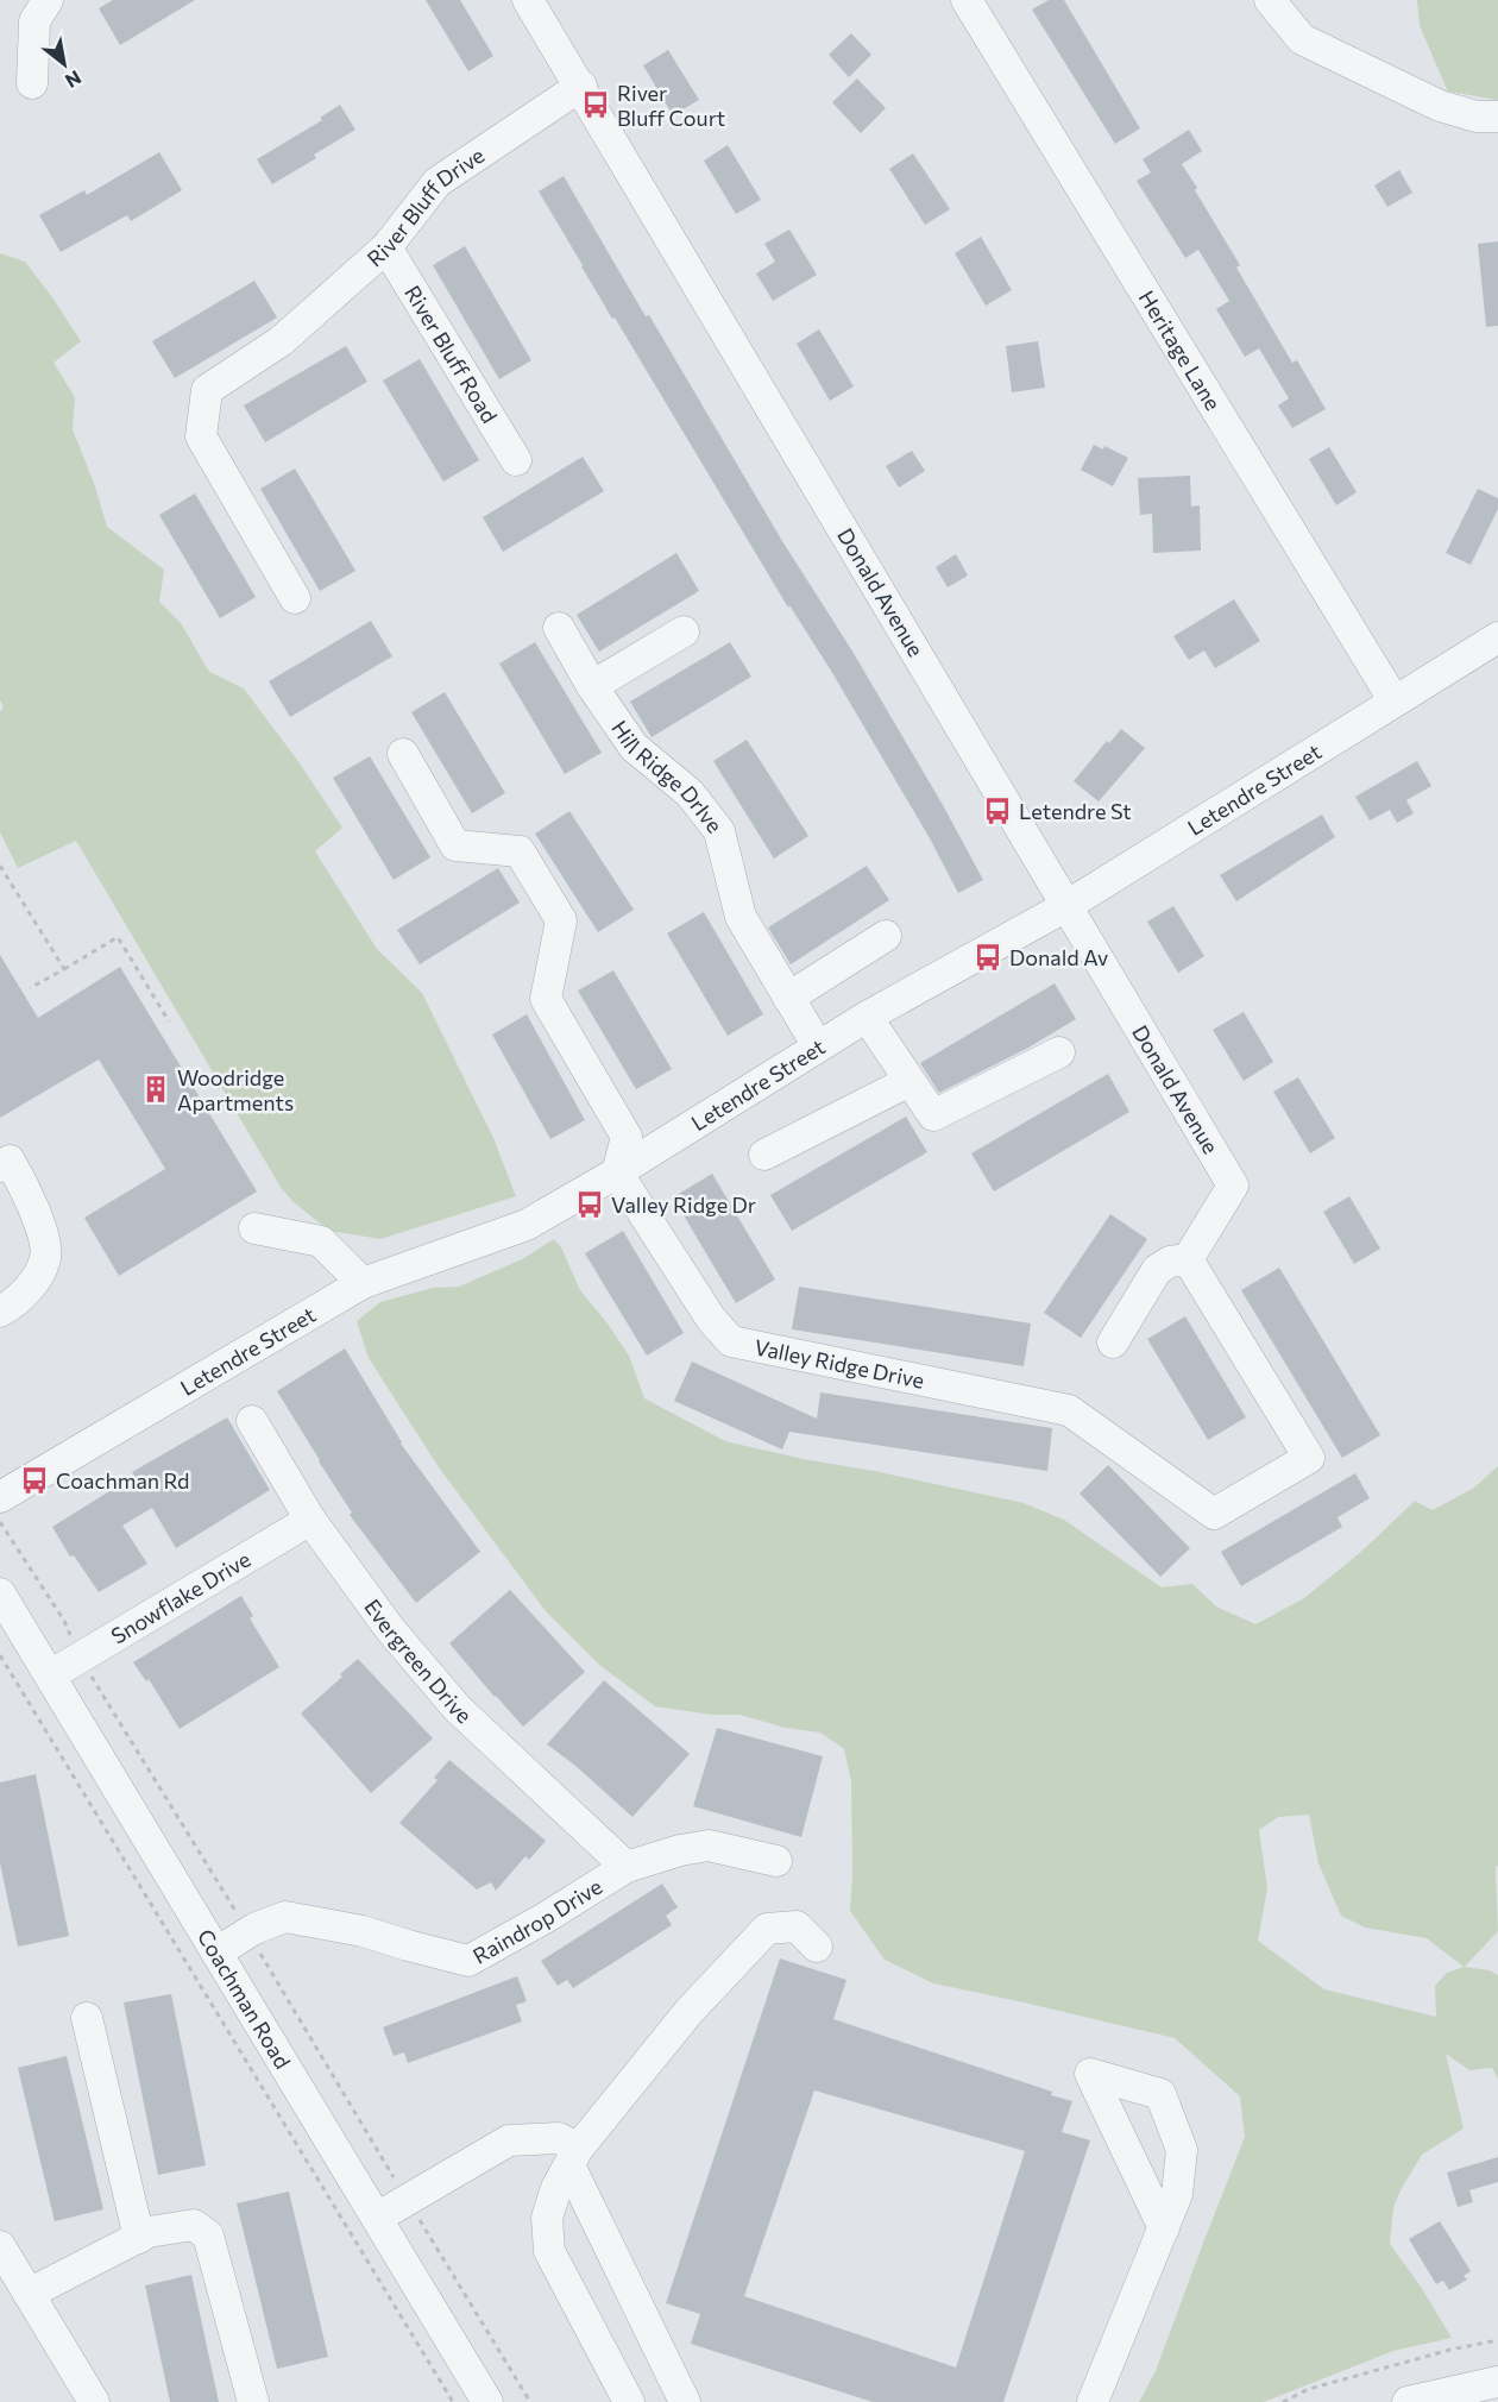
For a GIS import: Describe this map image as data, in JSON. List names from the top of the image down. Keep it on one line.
{"streets":{"street":["River Bluff Drive","Heritage Lane","River Bluff Road","Donald Avenue","Hill Ridge DrIve","Letendre Street","Valley Ridge Drive","Snowflake Drive","Evergreen Drive","Raindrop Drive","Coachman Road"]},"crossings":[["River Bluff Drive","River Bluff Road"],["River Bluff Drive","Donald Avenue"],["Heritage Lane","Letendre Street"],["Donald Avenue","Letendre Street"],["Donald Avenue","Valley Ridge Drive"],["Hill Ridge DrIve","Letendre Street"],["Letendre Street","Valley Ridge Drive"],["Snowflake Drive","Evergreen Drive"],["Snowflake Drive","Coachman Road"],["Evergreen Drive","Raindrop Drive"],["Raindrop Drive","Coachman Road"]],"places":{"bus stop":["River Bluff Court","Letendre St","Donald Av","Valley Ridge Dr","Coachman Rd"],"building":["Woodridge Apartments"]},"north":"bottom right"}
